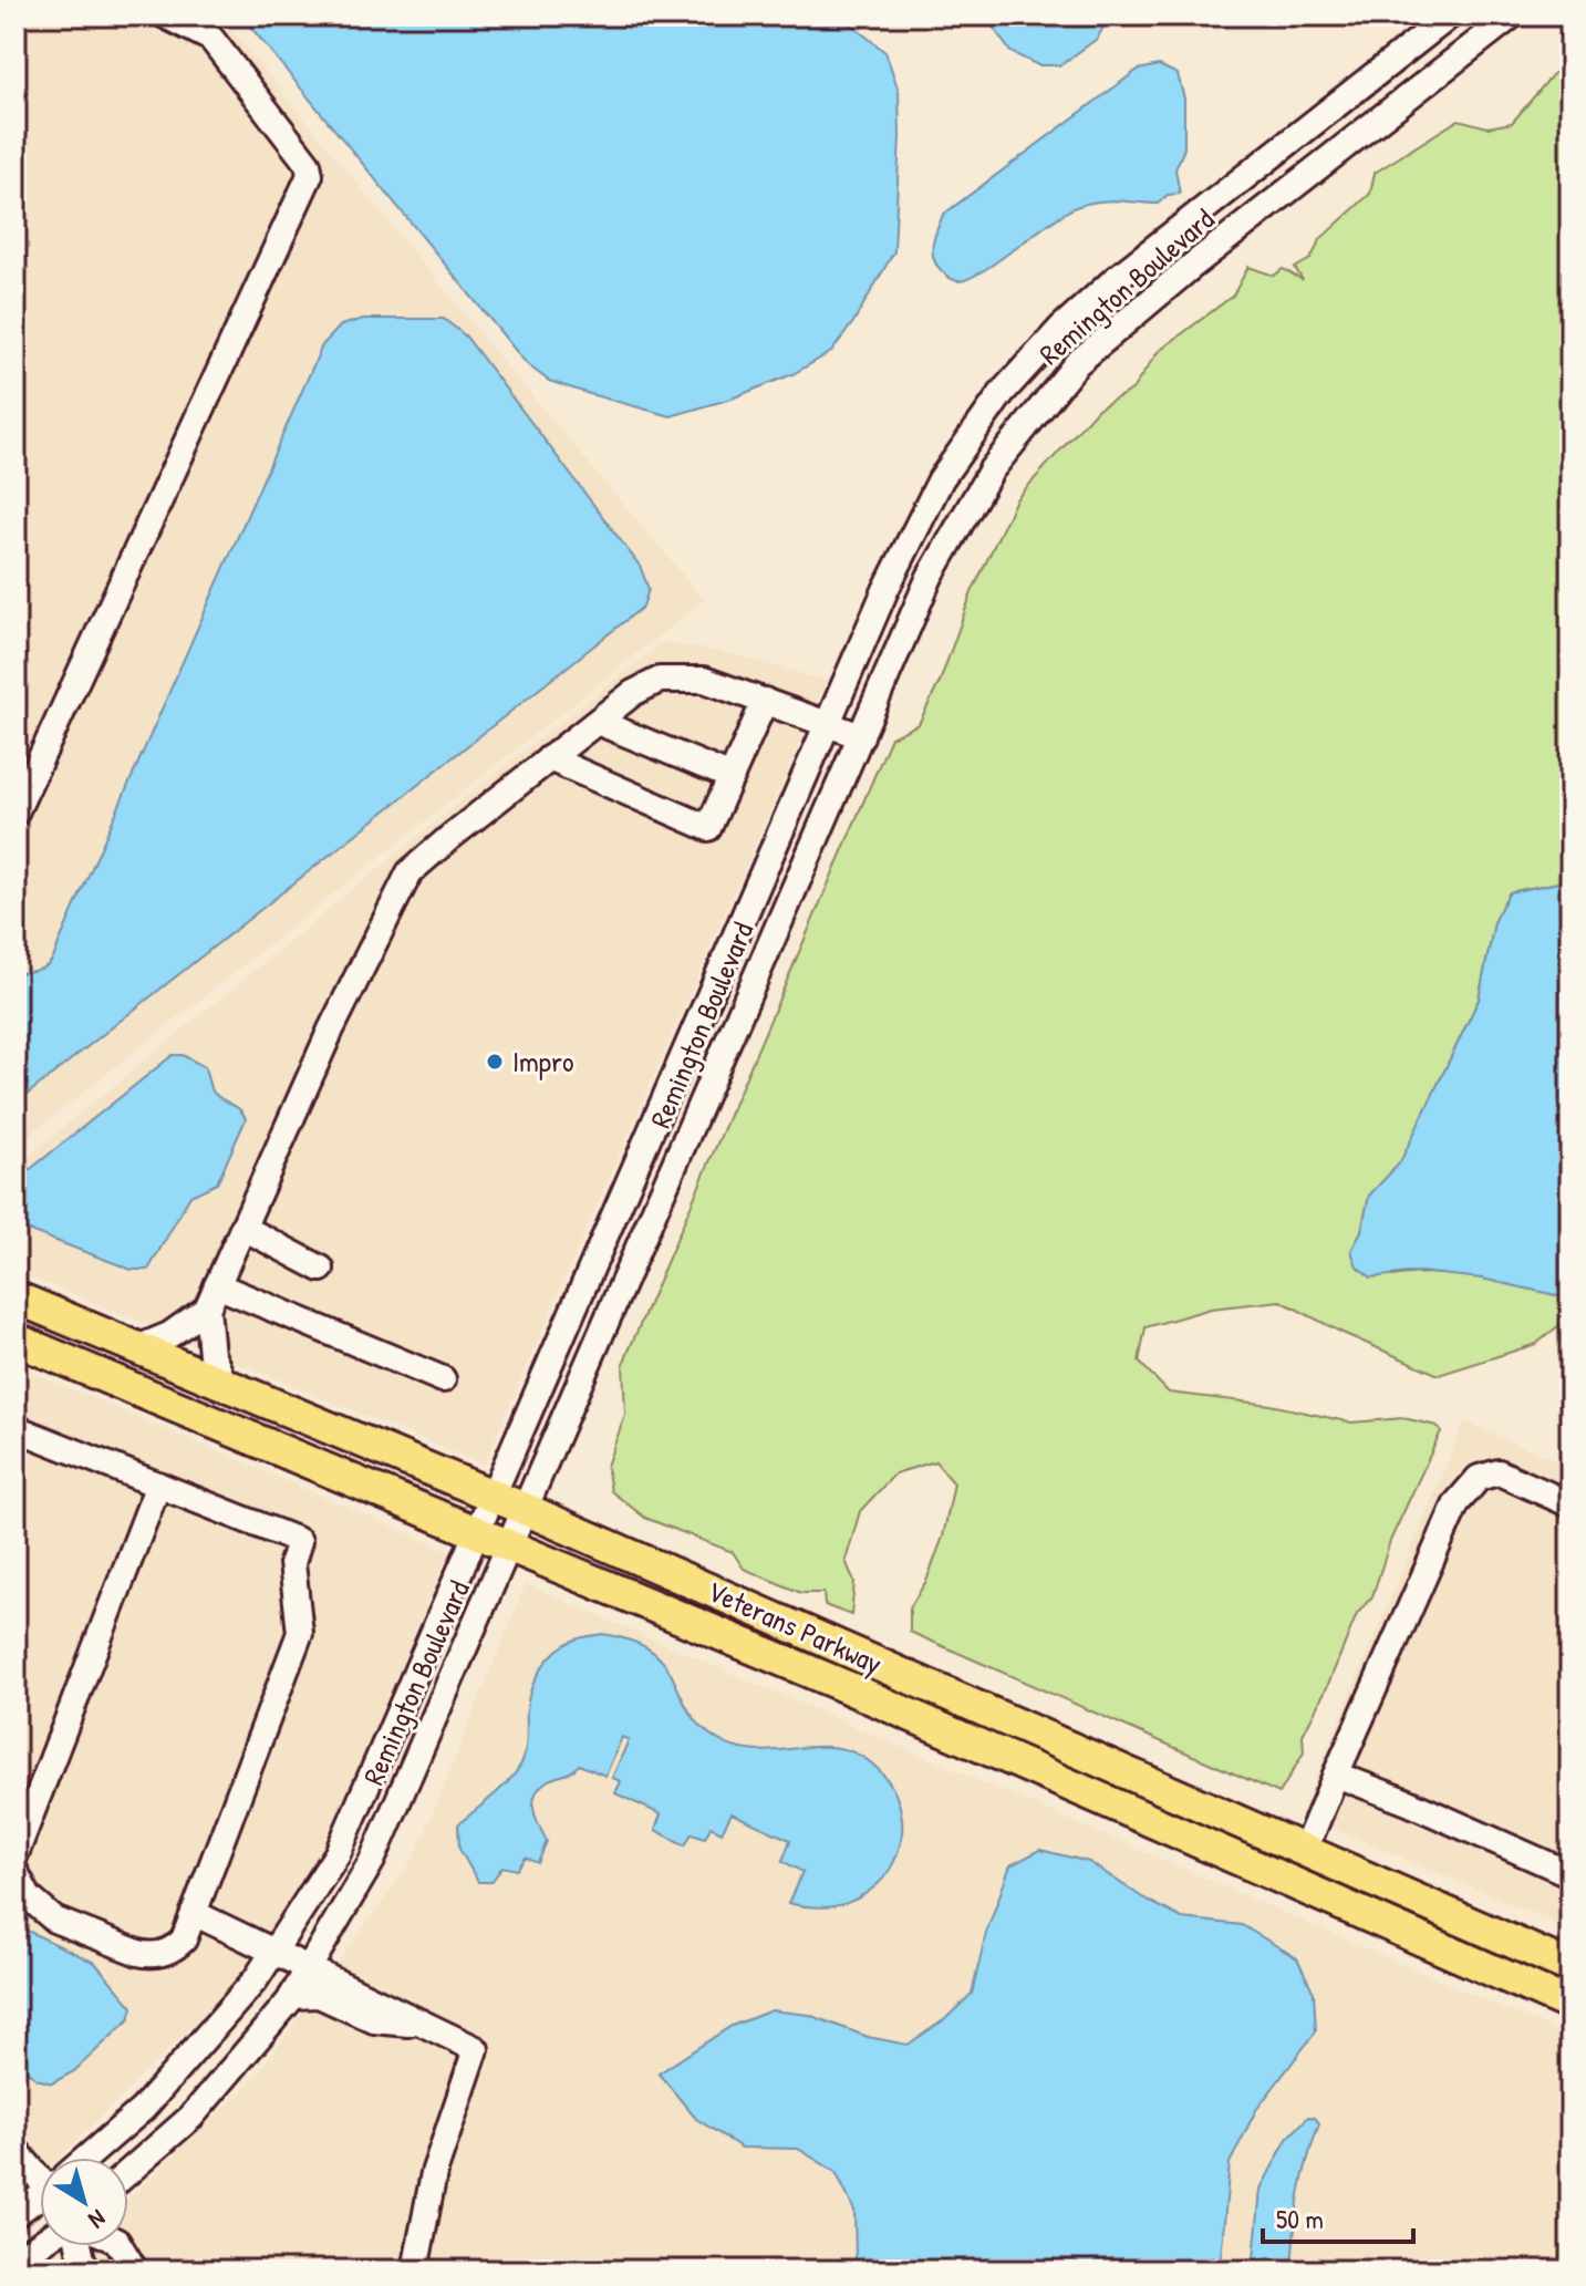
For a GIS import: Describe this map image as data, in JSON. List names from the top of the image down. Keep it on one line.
{"streets":{"main road":["Veterans Parkway"],"street":["Remington Boulevard"]},"crossings":[["Remington Boulevard","Veterans Parkway"]],"places":["Impro"],"scale_bar":"50 m","north":"bottom right"}
